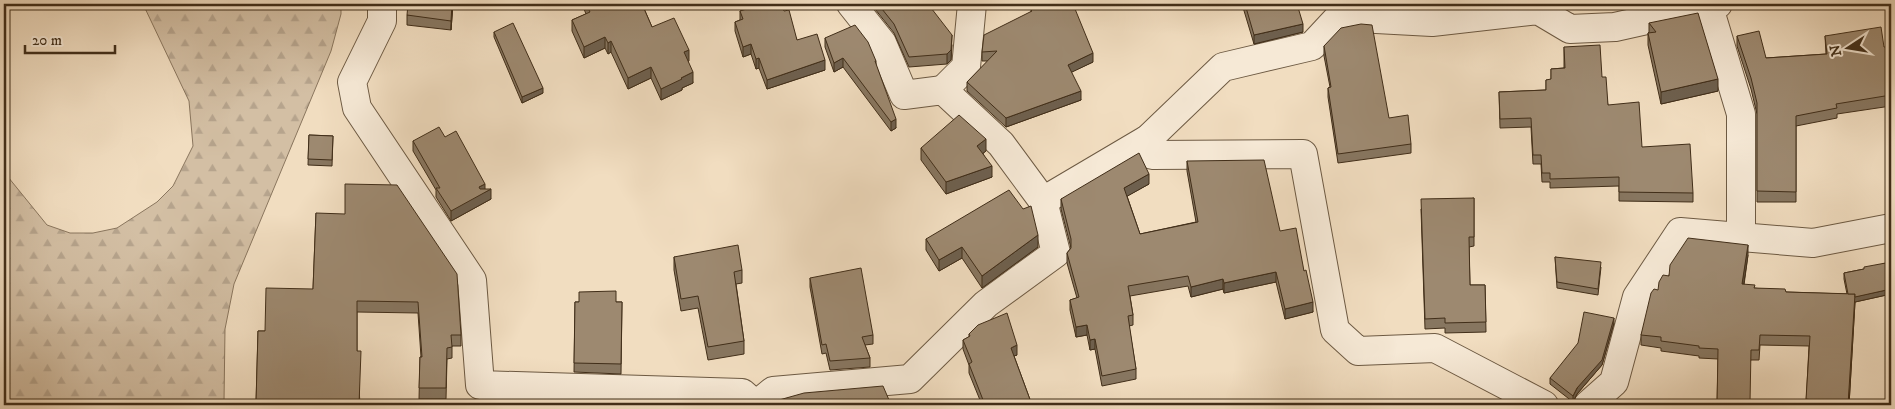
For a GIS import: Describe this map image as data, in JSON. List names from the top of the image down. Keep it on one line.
{"scale_bar":"20 m","north":"left"}
